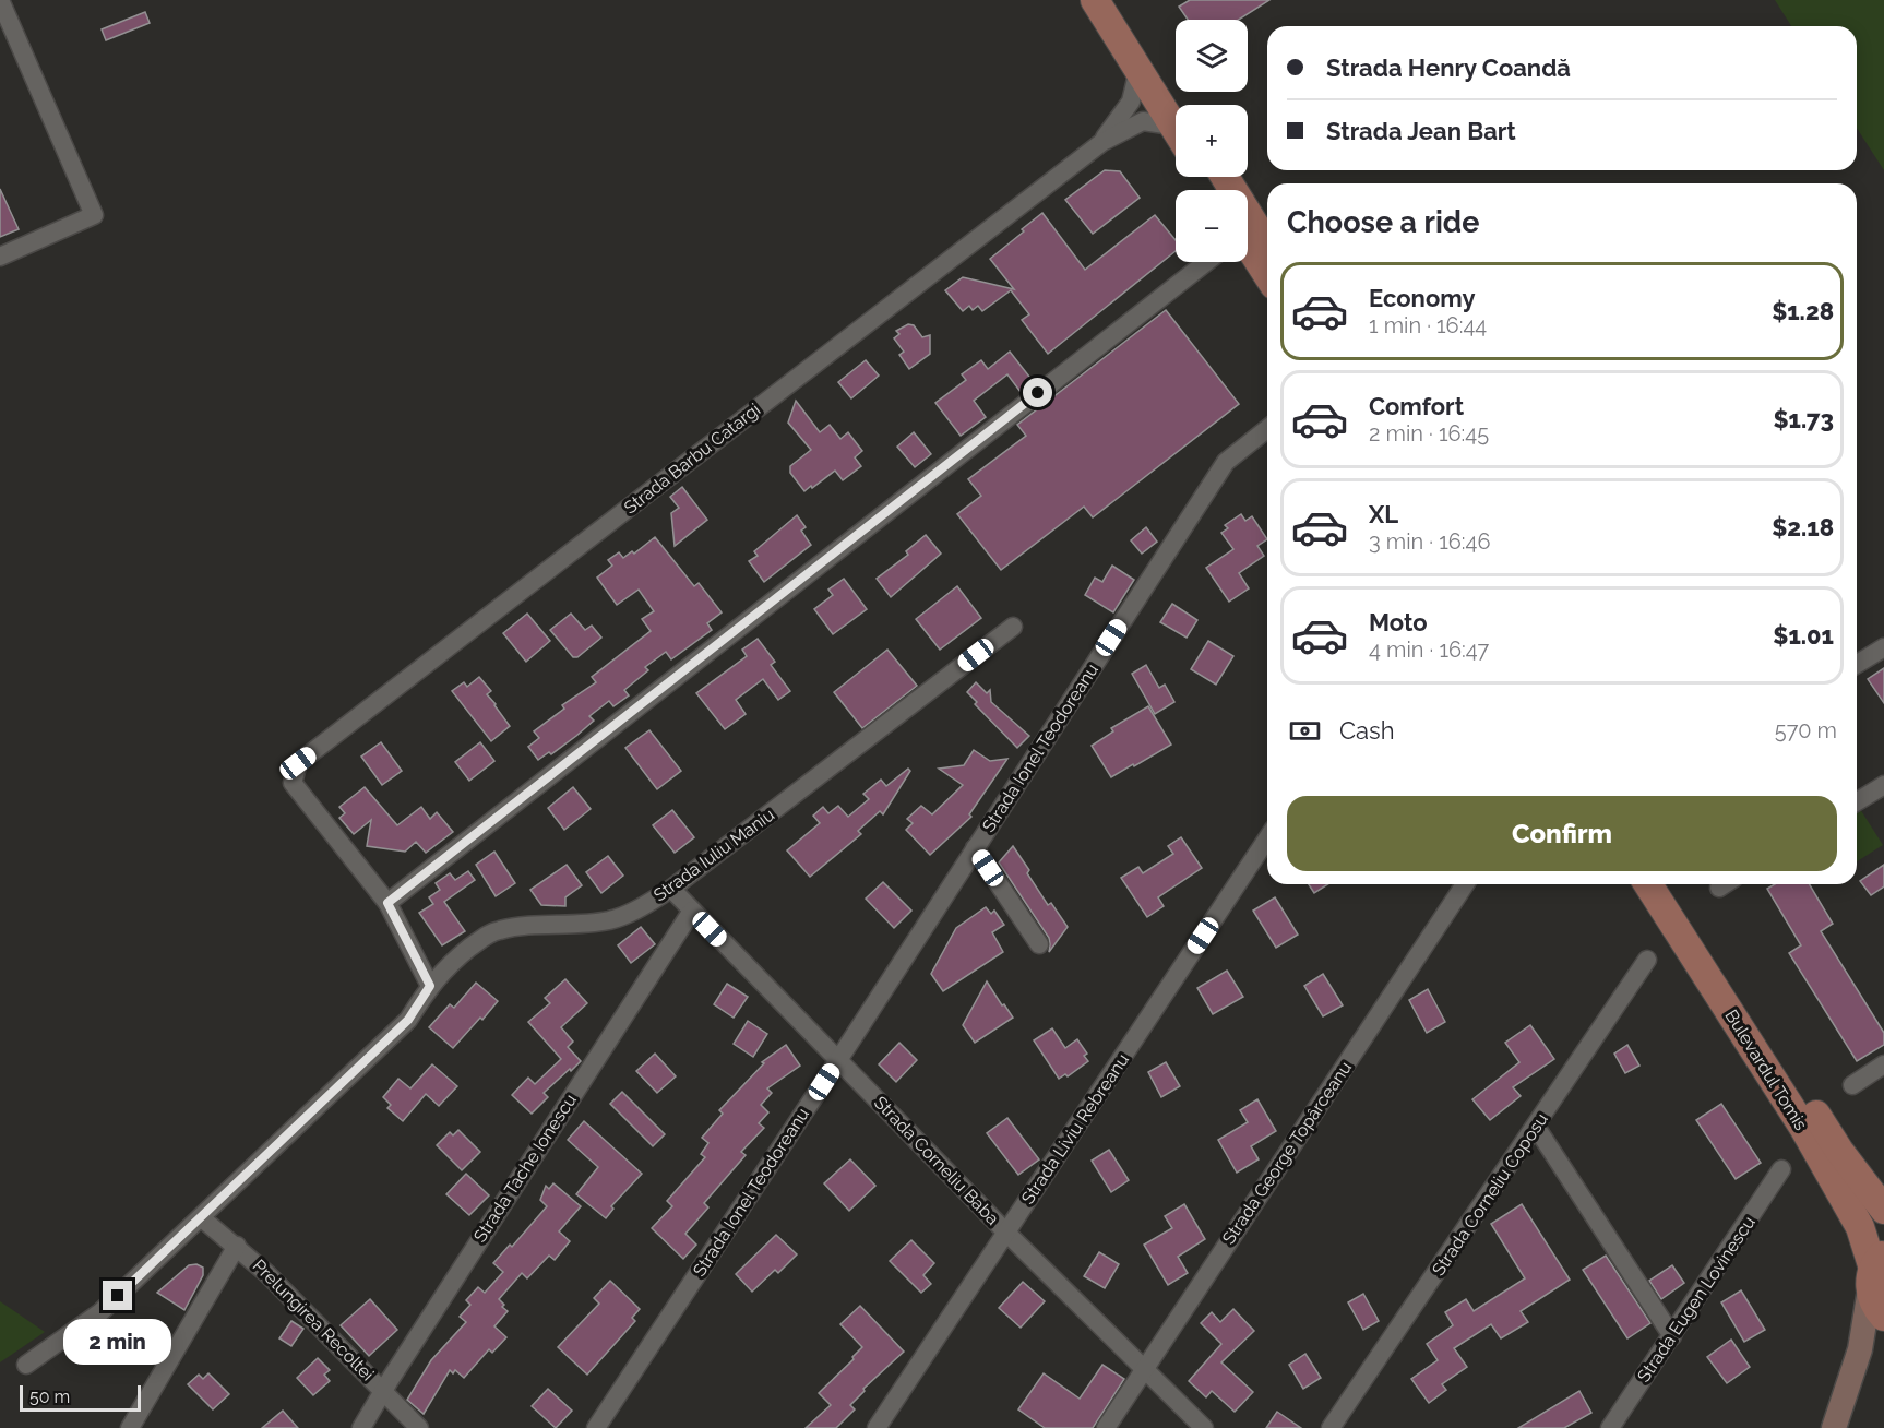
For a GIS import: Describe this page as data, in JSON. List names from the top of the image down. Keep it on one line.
{"streets":{"main road":["Bulevardul Tomis"],"street":["Strada Barbu Catargi","Strada Ionel Teodoreanu","Strada Iuliu Maniu","Strada Liviu Rebreanu","Strada George Topârceanu","Strada Corneliu Baba","Strada Tache Ionescu","Strada Corneliu Coposu","Strada Eugen Lovinescu","Prelungirea Recoltei"]},"crossings":[["Strada Ionel Teodoreanu","Strada Corneliu Baba"],["Strada Iuliu Maniu","Strada Corneliu Baba"],["Strada Iuliu Maniu","Prelungirea Recoltei"],["Strada Liviu Rebreanu","Strada Corneliu Baba"],["Strada George Topârceanu","Strada Corneliu Baba"],["Strada Corneliu Baba","Strada Tache Ionescu"],["Strada Tache Ionescu","Prelungirea Recoltei"]],"scale_bar":"50 m","page":{"map_buttons":["+","−"],"banner":["Strada Henry Coandă","Strada Jean Bart"],"heading":"Choose a ride","list":[{"name":"Economy","note":"1 min · 16:44","value":"$1.28"},{"name":"Comfort","note":"2 min · 16:45","value":"$1.73"},{"name":"XL","note":"3 min · 16:46","value":"$2.18"},{"name":"Moto","note":"4 min · 16:47","value":"$1.01"}],"pay":["Cash","570 m"],"buttons":"Confirm","bubble":"2 min","scale":"50 m"}}
